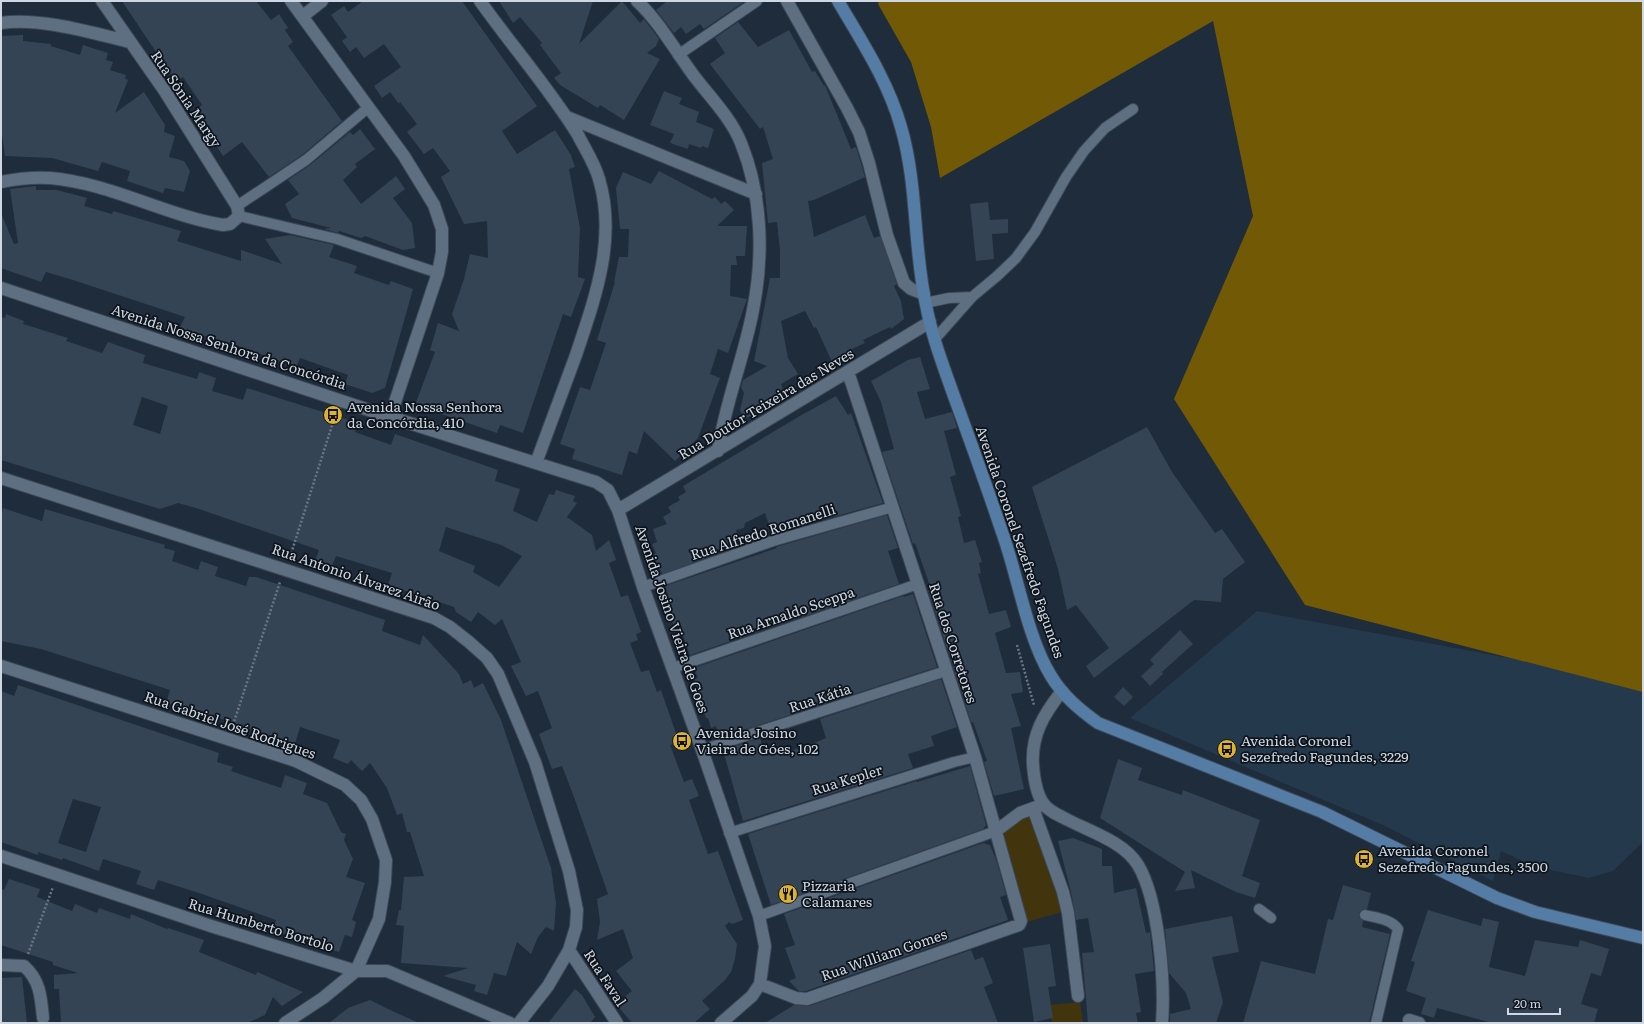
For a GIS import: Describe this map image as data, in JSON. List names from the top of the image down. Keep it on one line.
{"streets":{"main road":["Avenida Coronel Sezefredo Fagundes"],"street":["Rua Sônia Margy","Avenida Nossa Senhora da Concórdia","Rua Doutor Teixeira das Neves","Rua Antonio Álvarez Airão","Avenida Josino Vieira de Goes","Rua dos Corretores","Rua Gabriel José Rodrigues","Rua Humberto Bortolo","Rua William Gomes","Rua Faval"],"lane":["Rua Alfredo Romanelli","Rua Arnaldo Sceppa","Rua Kátia","Rua Kepler"]},"crossings":[["Avenida Nossa Senhora da Concórdia","Rua Doutor Teixeira das Neves"],["Avenida Nossa Senhora da Concórdia","Avenida Josino Vieira de Goes"],["Rua Doutor Teixeira das Neves","Avenida Coronel Sezefredo Fagundes"],["Rua Doutor Teixeira das Neves","Avenida Josino Vieira de Goes"],["Rua Doutor Teixeira das Neves","Rua dos Corretores"],["Rua Alfredo Romanelli","Avenida Josino Vieira de Goes"],["Rua Alfredo Romanelli","Rua dos Corretores"],["Rua Antonio Álvarez Airão","Rua Faval"],["Rua Arnaldo Sceppa","Avenida Josino Vieira de Goes"],["Rua Arnaldo Sceppa","Rua dos Corretores"],["Avenida Josino Vieira de Goes","Rua Kátia"],["Avenida Josino Vieira de Goes","Rua Kepler"],["Avenida Josino Vieira de Goes","Rua William Gomes"],["Rua dos Corretores","Rua Kátia"],["Rua dos Corretores","Rua Kepler"],["Rua dos Corretores","Rua William Gomes"],["Rua Gabriel José Rodrigues","Rua Humberto Bortolo"]],"places":{"bus stop":["Avenida Nossa Senhora da Concórdia, 410","Avenida Josino Vieira de Góes, 102","Avenida Coronel Sezefredo Fagundes, 3229","Avenida Coronel Sezefredo Fagundes, 3500"],"restaurant":["Pizzaria Calamares"]},"scale_bar":"20 m"}
